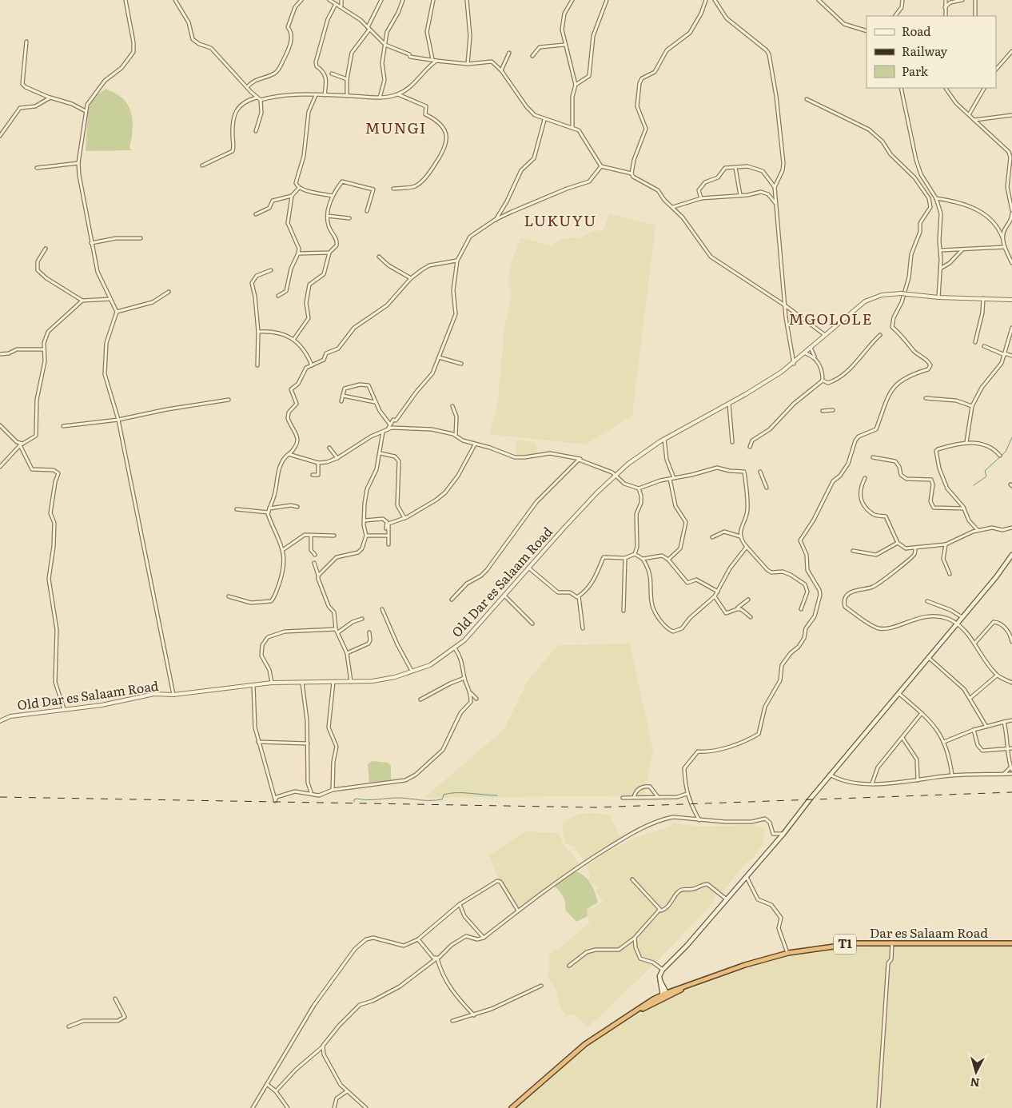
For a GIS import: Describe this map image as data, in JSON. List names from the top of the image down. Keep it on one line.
{"streets":{"highway":["Dar es Salaam Road","T1"],"street":["Old Dar es Salaam Road"]},"districts":["MUNGI","LUKUYU","MGOLOLE"],"legend":["Road","Railway","Park"],"north":"bottom"}
